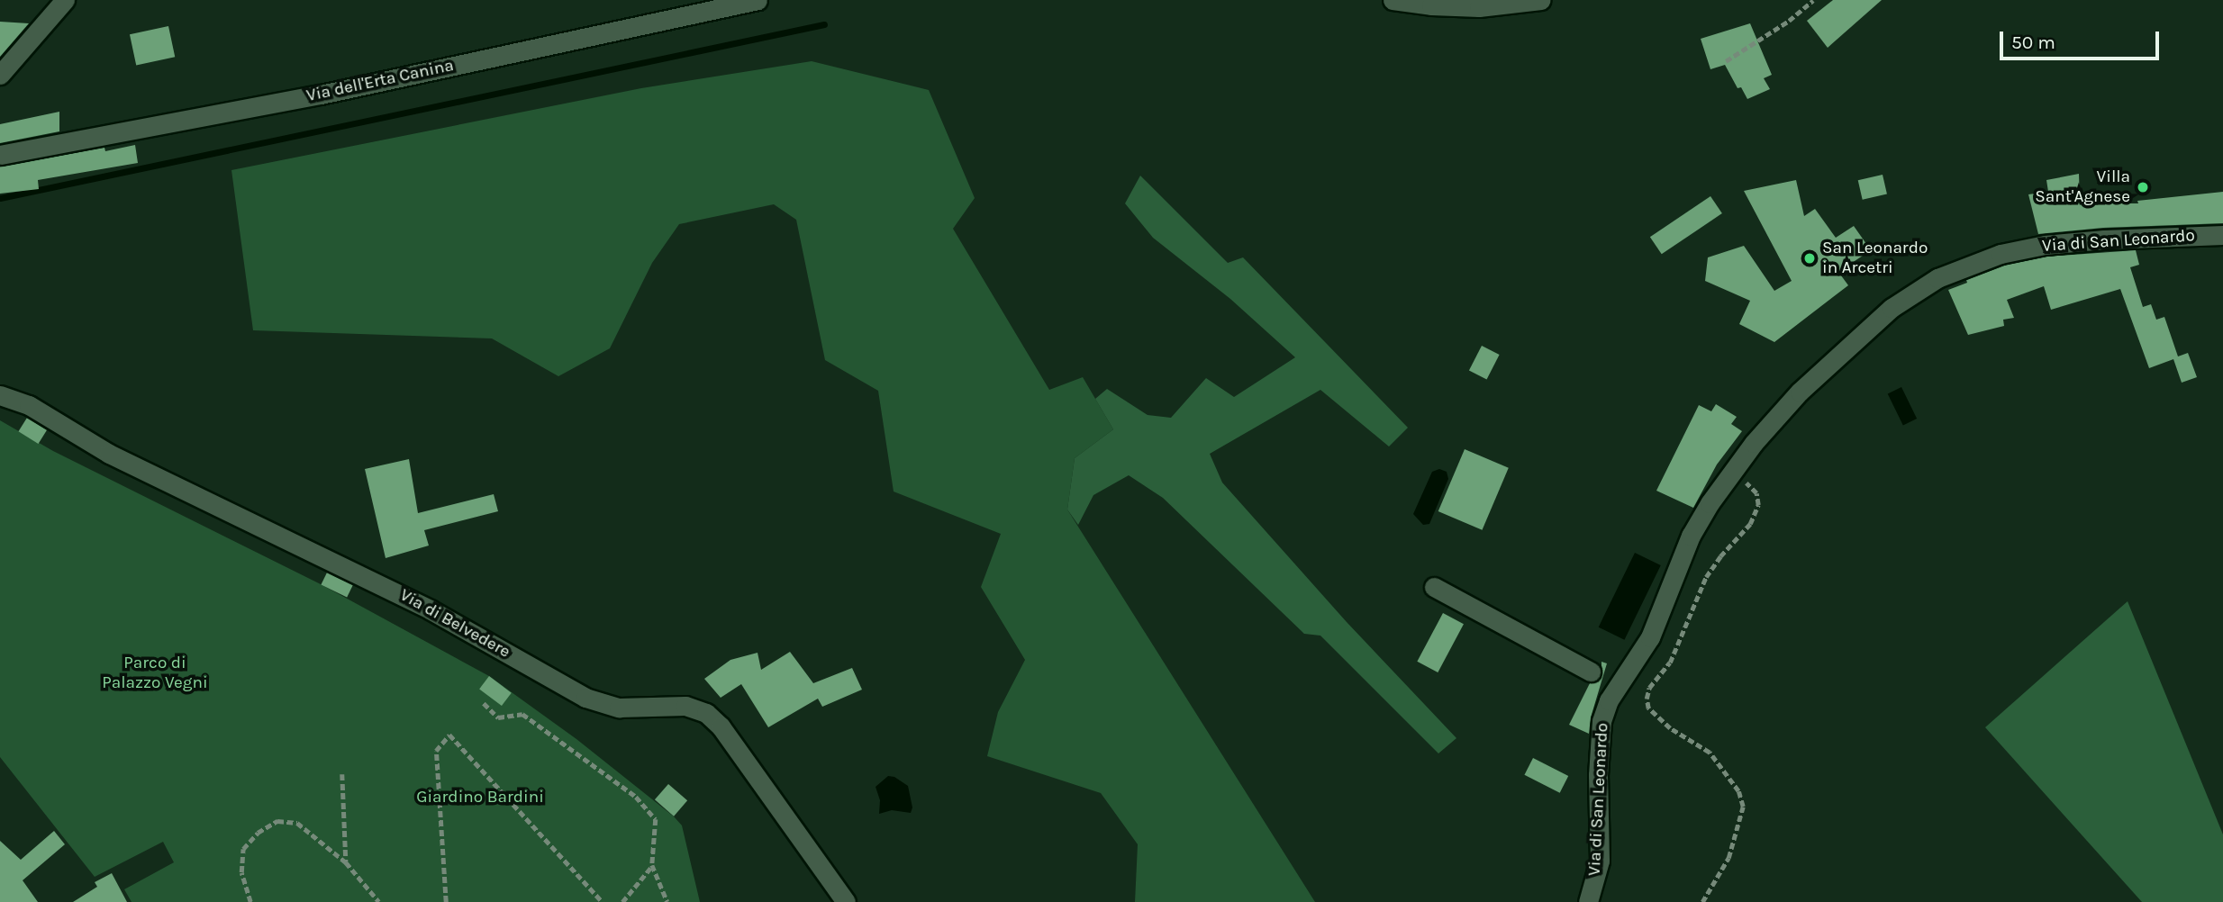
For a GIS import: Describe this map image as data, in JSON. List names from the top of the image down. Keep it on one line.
{"streets":{"street":["Via dell'Erta Canina","Via di San Leonardo","Via di Belvedere"]},"parks":["Parco di Palazzo Vegni","Giardino Bardini"],"places":["Villa Sant'Agnese","San Leonardo in Arcetri"],"scale_bar":"50 m"}
